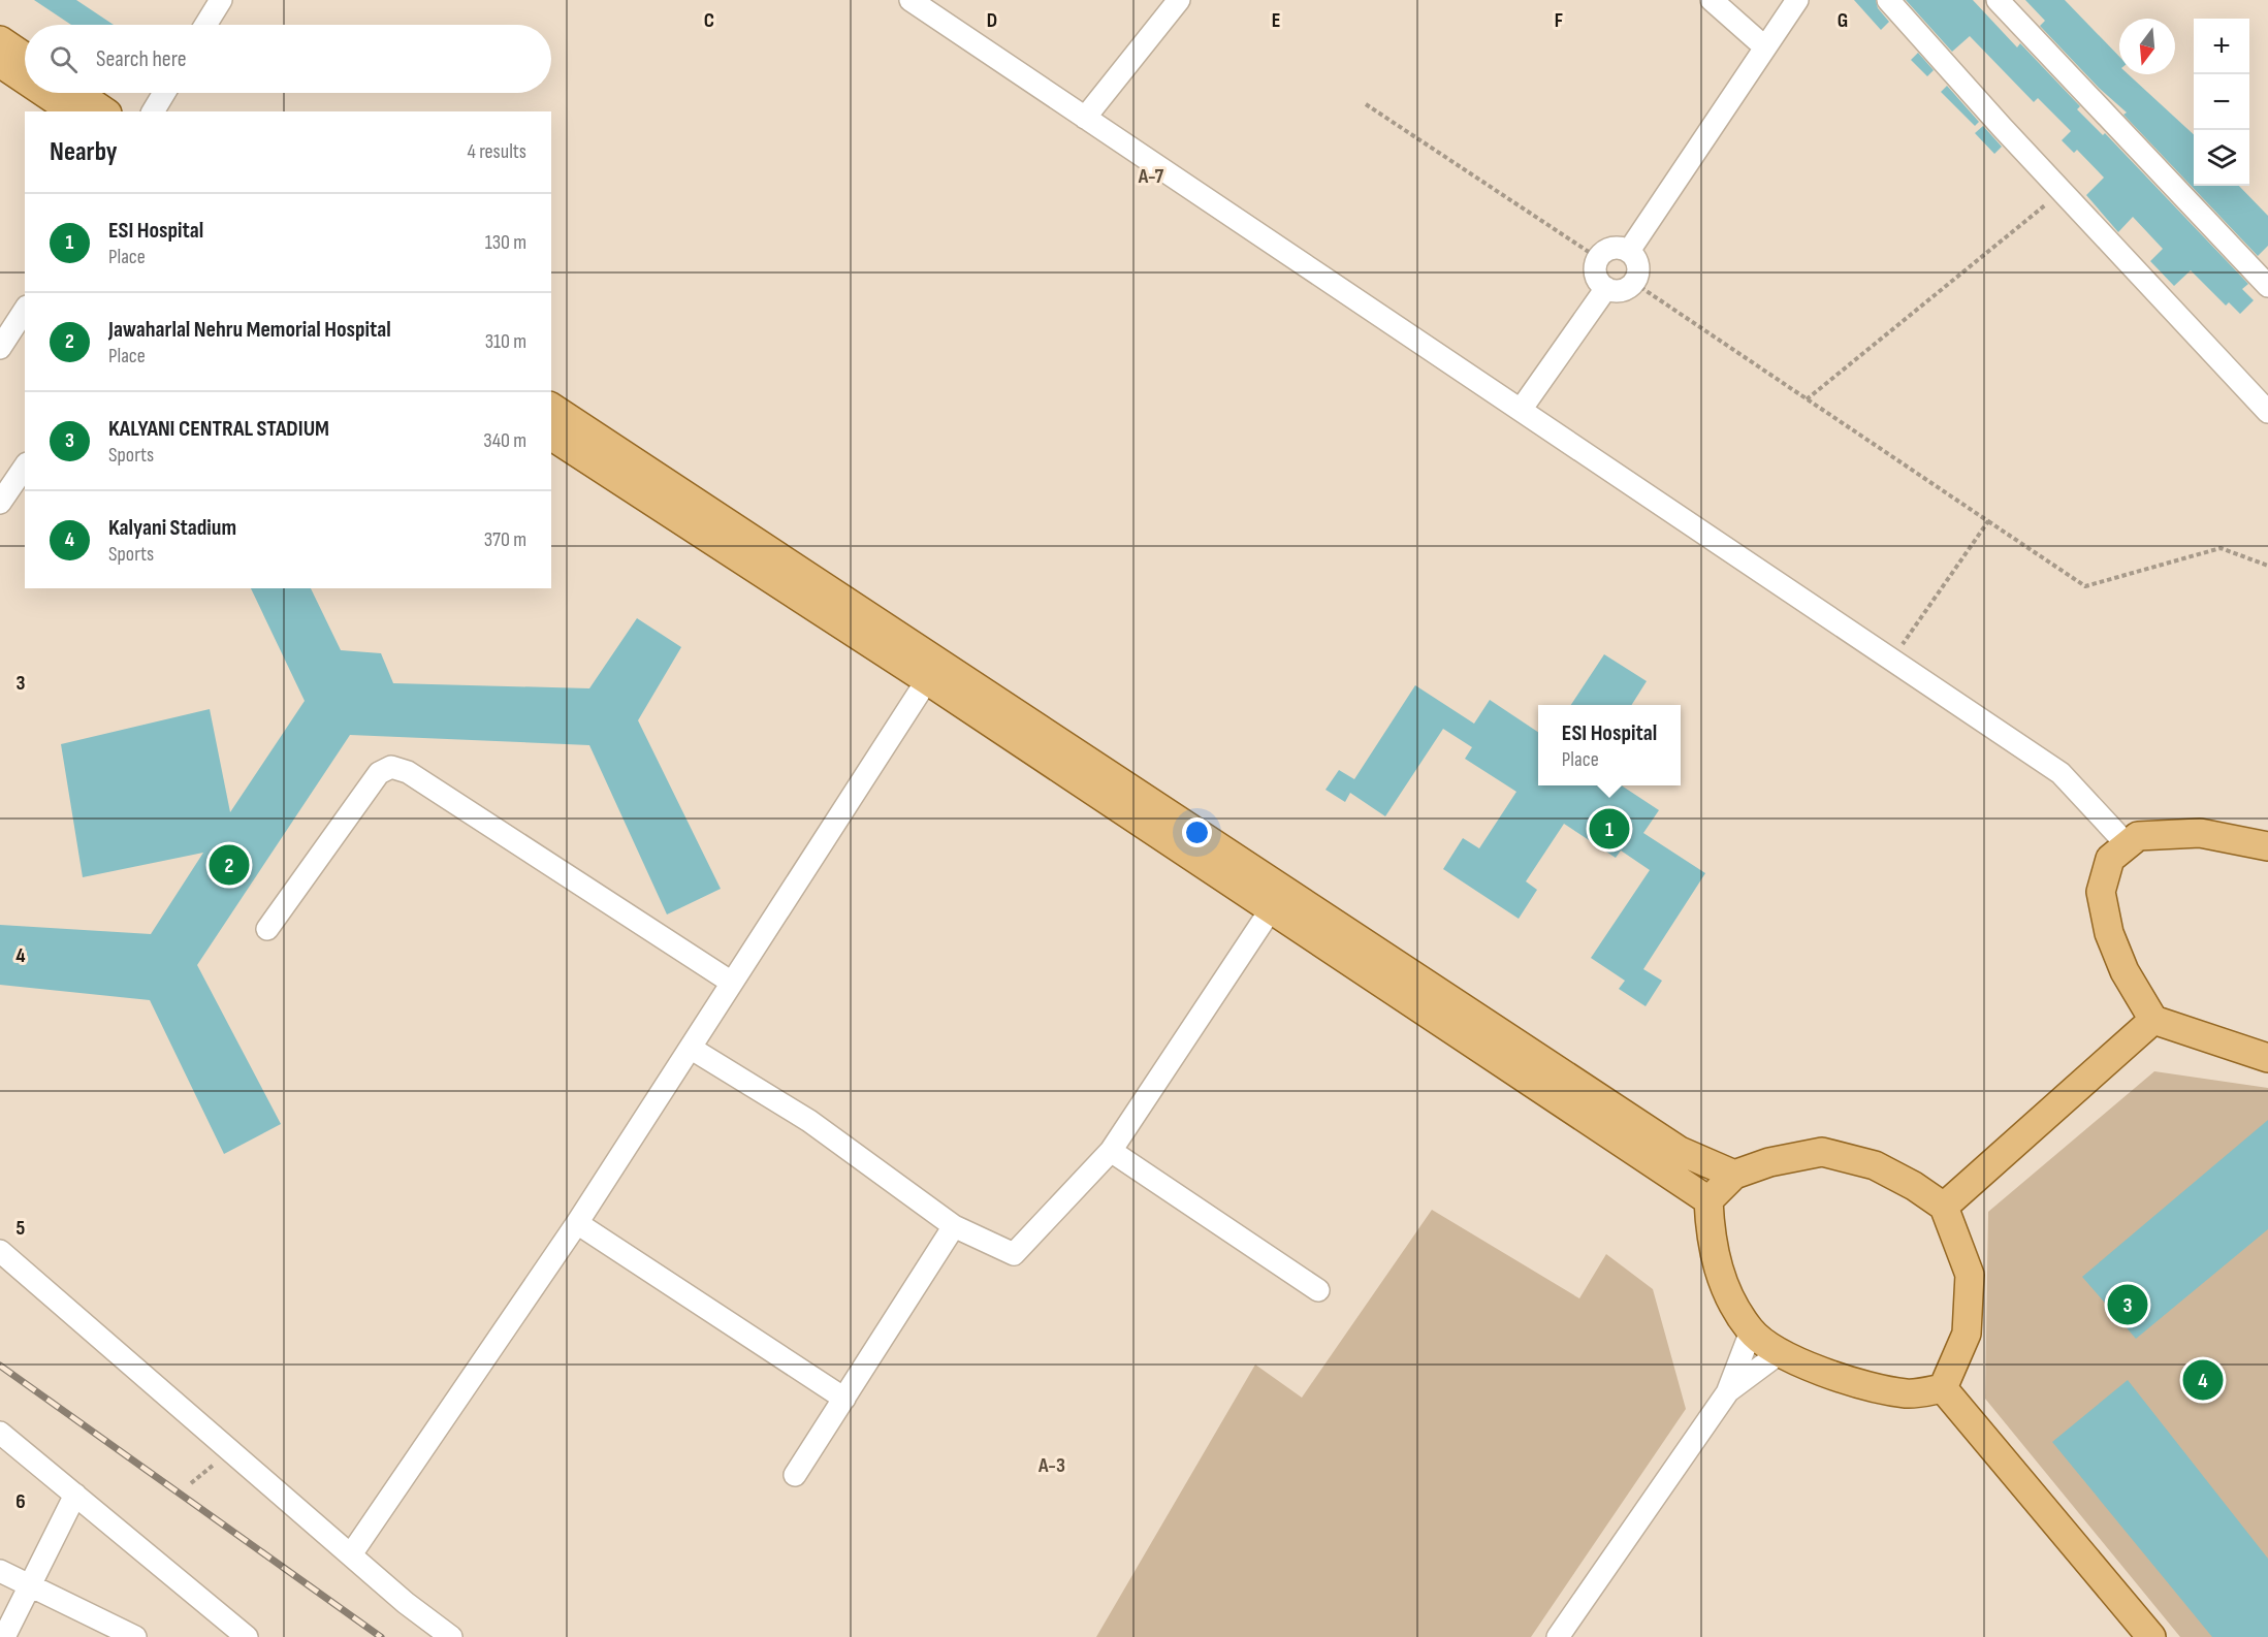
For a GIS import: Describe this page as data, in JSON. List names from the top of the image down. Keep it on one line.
{"districts":["A-7","A-3"],"north":"bottom","page":{"map_buttons":["+","−"],"search":"Search here","heading":["Nearby","4 results"],"list":[{"mark":"1","name":"ESI Hospital","note":"Place","value":"130 m"},{"mark":"2","name":"Jawaharlal Nehru Memorial Hospital","note":"Place","value":"310 m"},{"mark":"3","name":"KALYANI CENTRAL STADIUM","note":"Sports","value":"340 m"},{"mark":"4","name":"Kalyani Stadium","note":"Sports","value":"370 m"}],"popup":["ESI Hospital","Place"],"pins":["1","2","3","4"]},"grid":{"columns":["C","D","E","F","G"],"rows":["3","4","5","6"]}}
